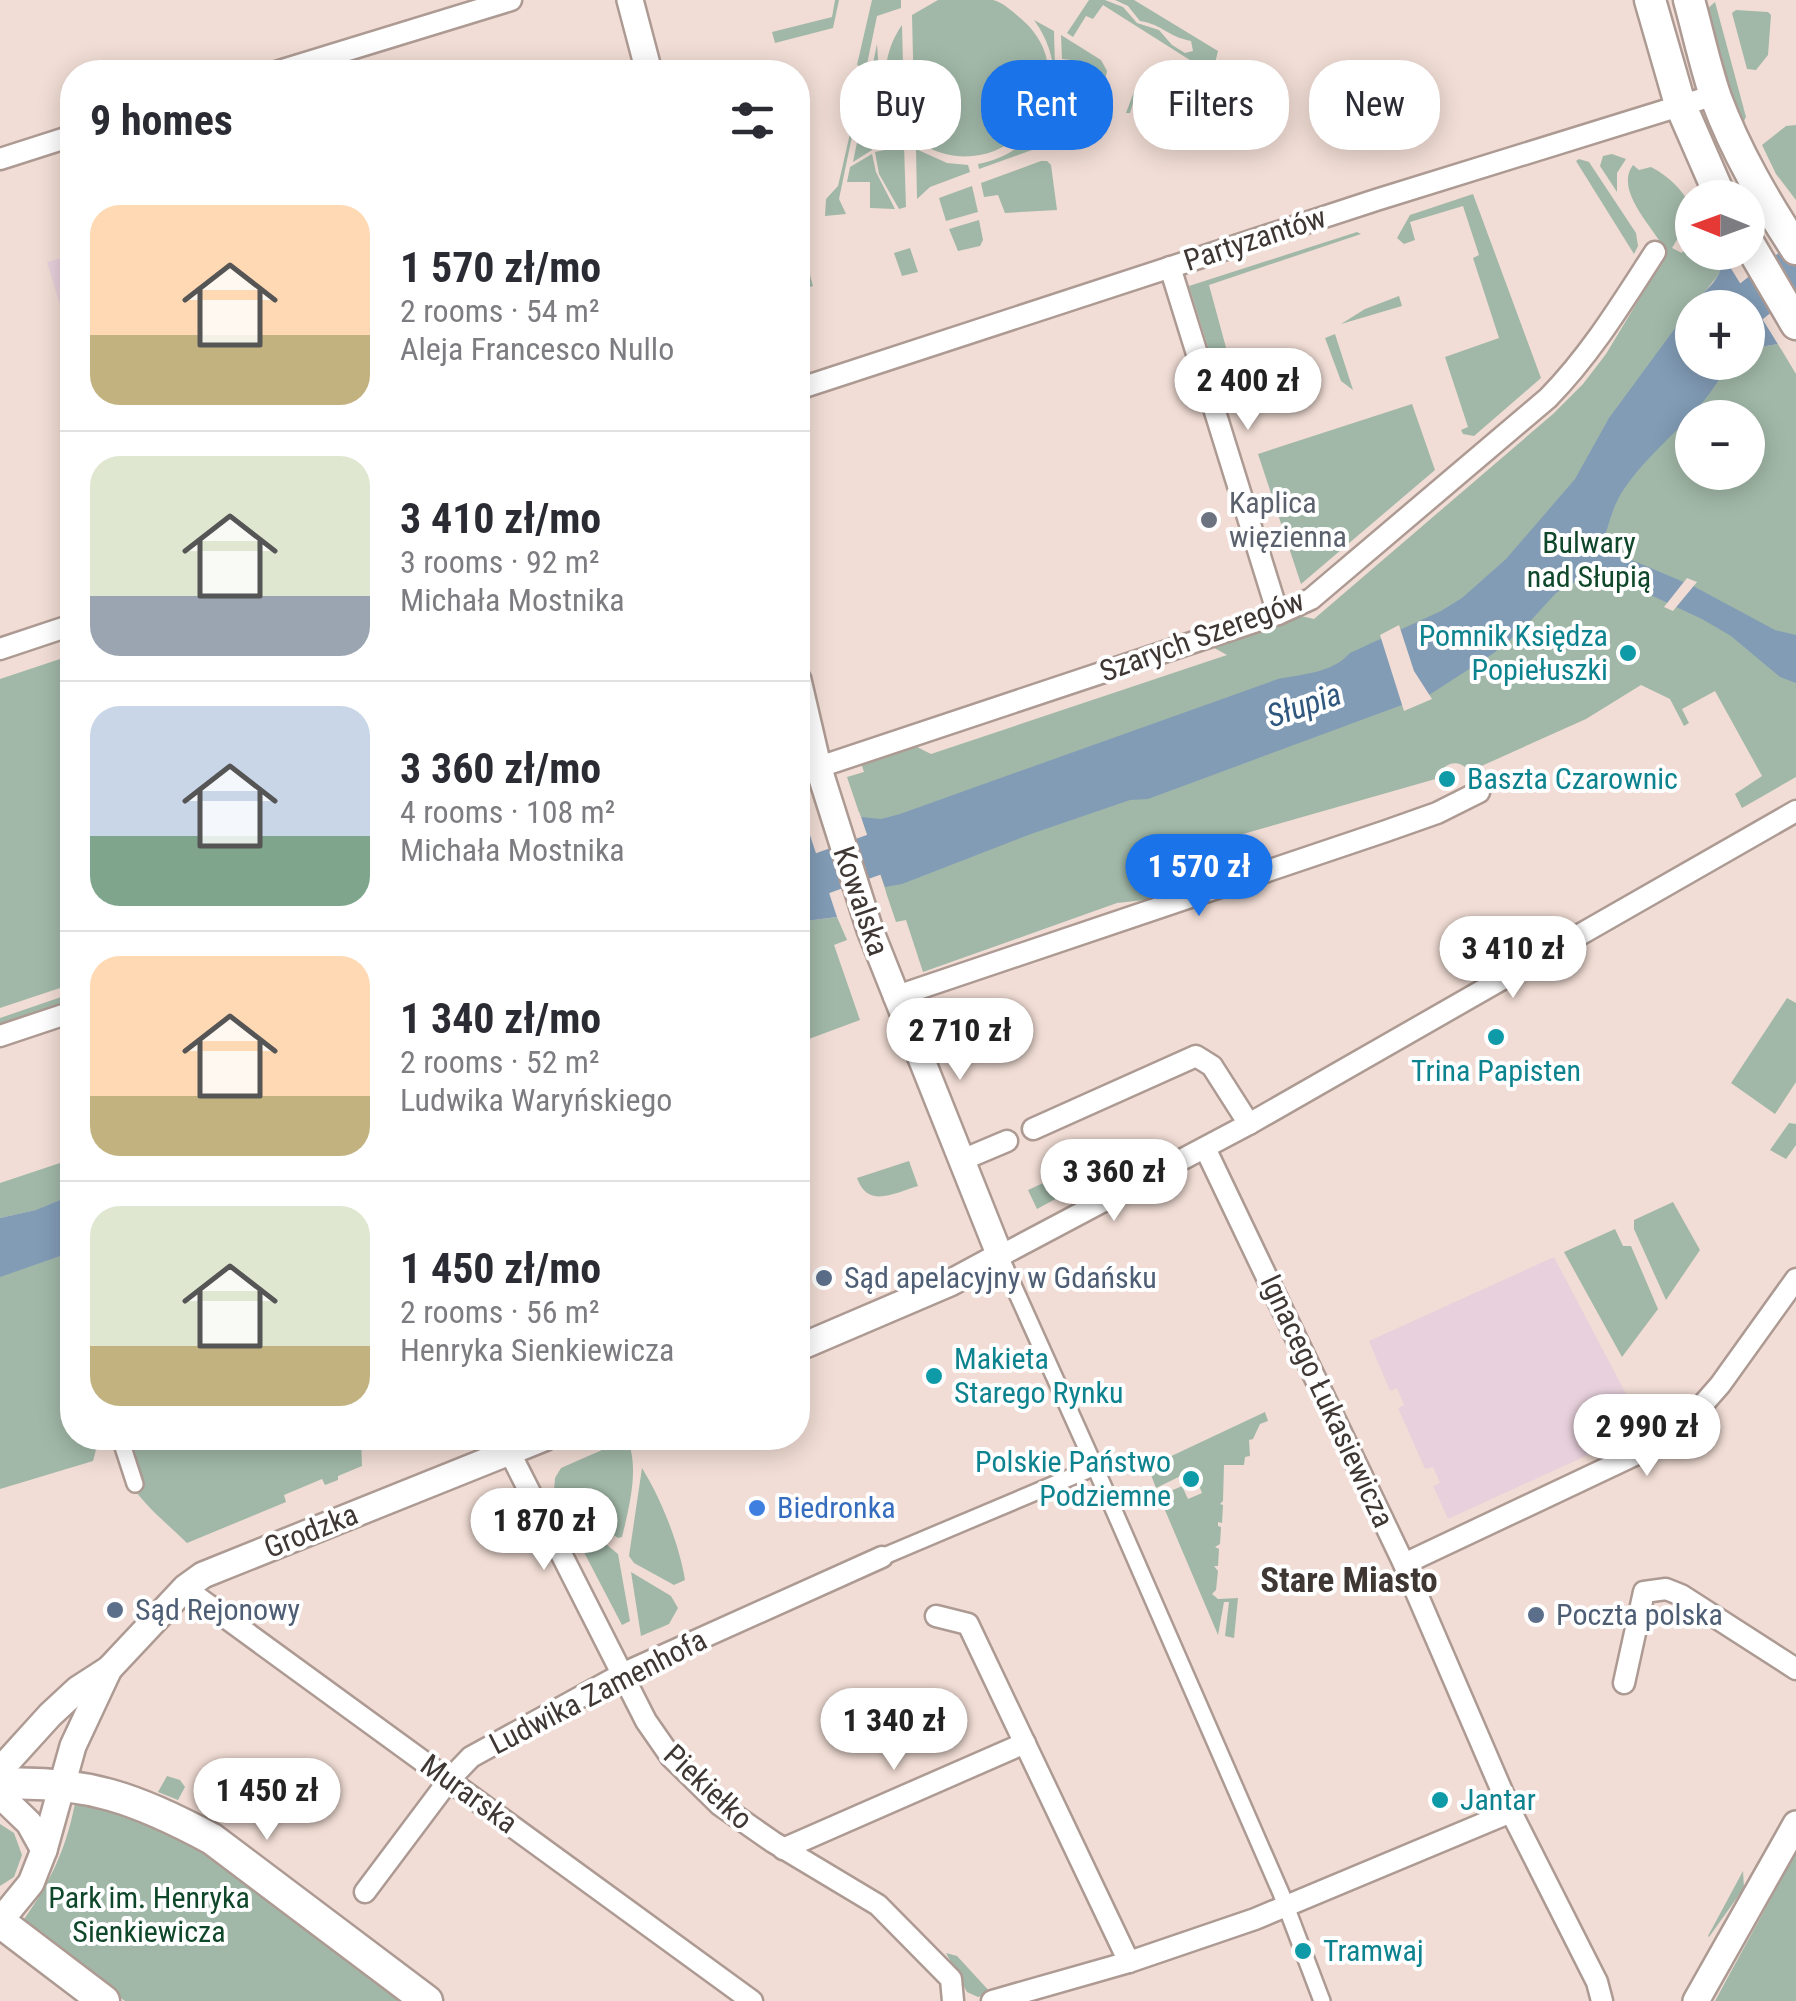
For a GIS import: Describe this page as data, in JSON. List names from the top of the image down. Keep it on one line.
{"streets":{"street":["Partyzantów","Szarych Szeregów","Kowalska","Ignacego Łukasiewicza","Grodzka","Ludwika Zamenhofa","Piekiełko","Murarska"]},"crossings":[["Grodzka","Piekiełko"],["Grodzka","Murarska"],["Ludwika Zamenhofa","Piekiełko"],["Ludwika Zamenhofa","Murarska"]],"districts":["Stare Miasto"],"water":["Słupia"],"parks":["Bulwary nad Słupią","Park im. Henryka Sienkiewicza"],"places":["Kaplica więzienna","Pomnik Księdza Popiełuszki","Baszta Czarownic","Trina Papisten","Sąd apelacyjny w Gdańsku","Makieta Starego Rynku","Polskie Państwo Podziemne","Biedronka","Sąd Rejonowy","Poczta polska","Jantar","Tramwaj"],"north":"left","page":{"chip":["Buy","Rent","Filters","New"],"heading":"9 homes","map_buttons":["+","−"],"list":[{"name":"1 570 zł/mo","note":"2 rooms · 54 m² · Aleja Francesco Nullo"},{"name":"3 410 zł/mo","note":"3 rooms · 92 m² · Michała Mostnika"},{"name":"3 360 zł/mo","note":"4 rooms · 108 m² · Michała Mostnika"},{"name":"1 340 zł/mo","note":"2 rooms · 52 m² · Ludwika Waryńskiego"},{"name":"1 450 zł/mo","note":"2 rooms · 56 m² · Henryka Sienkiewicza"}],"price":["2 400 zł","1 570 zł","3 410 zł","2 710 zł","3 360 zł","2 990 zł","1 870 zł","1 340 zł","1 450 zł"]}}
